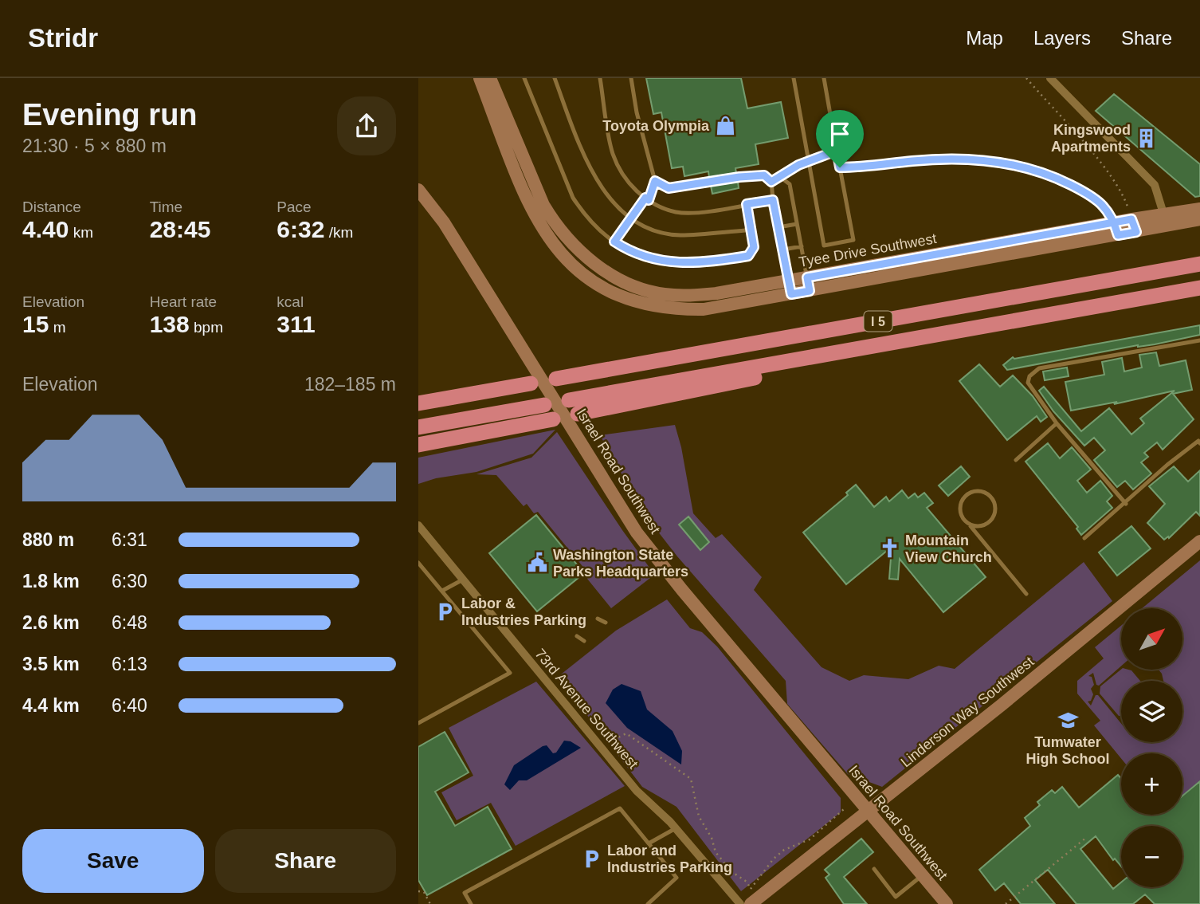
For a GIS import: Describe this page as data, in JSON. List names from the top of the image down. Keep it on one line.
{"streets":{"highway":["I 5"],"street":["Tyee Drive Southwest","Israel Road Southwest","73rd Avenue Southwest","Linderson Way Southwest"]},"crossings":[["Israel Road Southwest","Linderson Way Southwest"]],"places":{"shop":["Toyota Olympia"],"building":["Kingswood Apartments"],"church":["Mountain View Church"],"public building":["Washington State Parks Headquarters"],"parking":["Labor & Industries Parking","Labor and Industries Parking"],"school or university":["Tumwater High School"]},"north":"top right","page":{"header":"Stridr","nav":["Map","Layers","Share"],"heading":["Evening run","21:30 · 5 × 880 m"],"stats":[["Distance","4.40 km"],["Time","28:45"],["Pace","6:32 /km"],["Elevation","15 m"],["Heart rate","138 bpm"],["kcal","311"]],"chart":["Elevation","182–185 m"],"list":[{"name":"880 m","note":"6:31"},{"name":"1.8 km","note":"6:30"},{"name":"2.6 km","note":"6:48"},{"name":"3.5 km","note":"6:13"},{"name":"4.4 km","note":"6:40"}],"map_buttons":["+","−"],"buttons":["Save","Share"]}}
